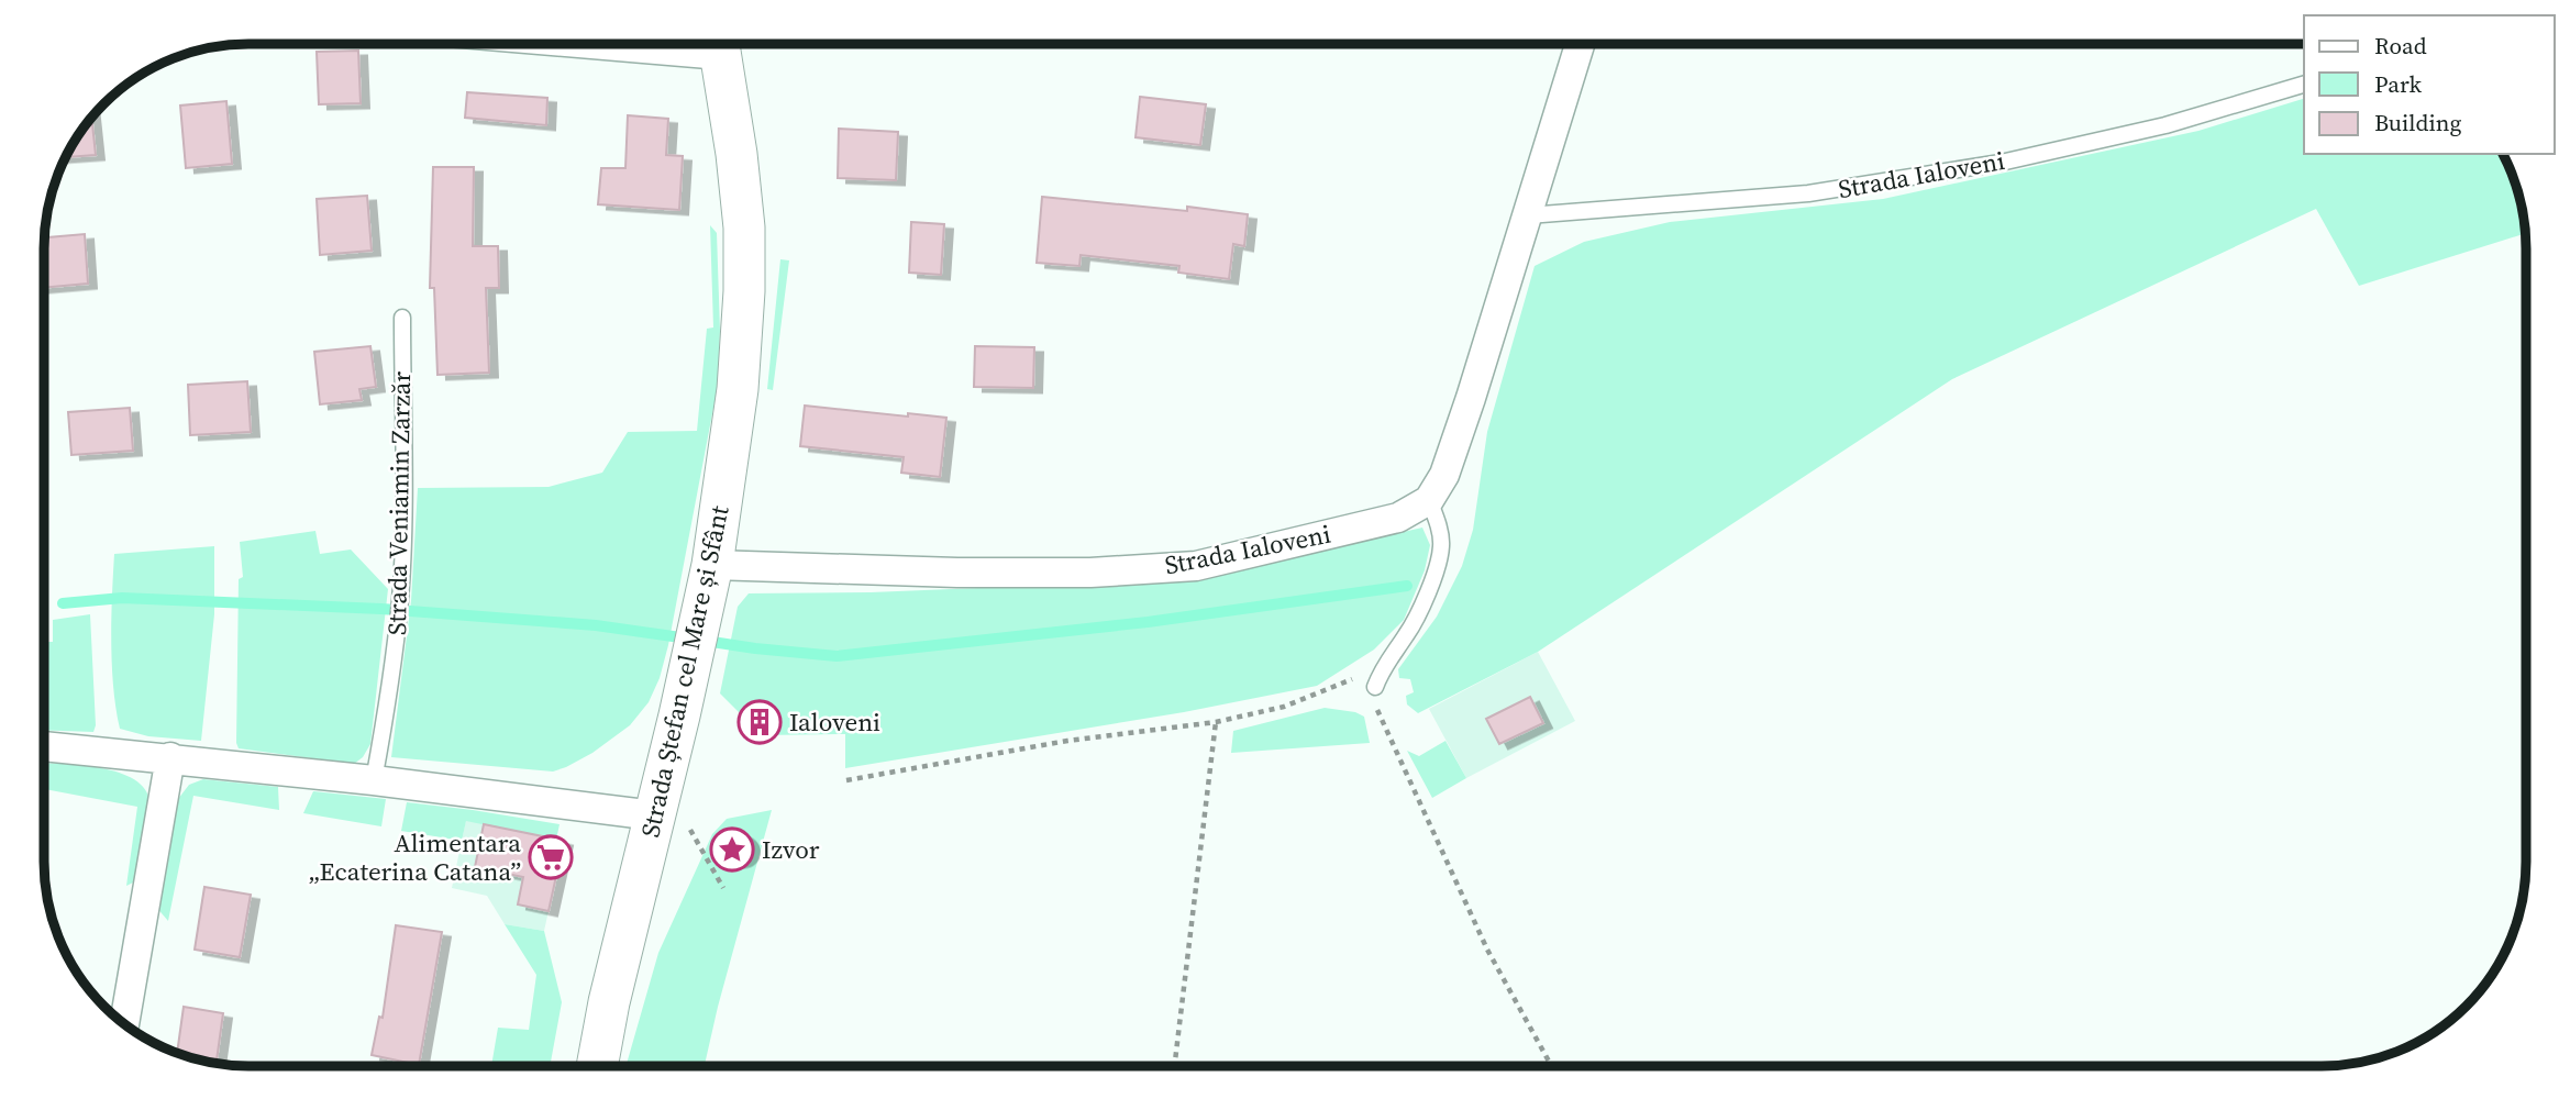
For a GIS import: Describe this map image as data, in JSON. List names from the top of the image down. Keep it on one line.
{"streets":{"main road":["Strada Ștefan cel Mare și Sfânt"],"street":["Strada Ialoveni"],"lane":["Strada Veniamin Zarzăr"]},"crossings":[["Strada Ialoveni","Strada Ștefan cel Mare și Sfânt"]],"places":{"building":["Ialoveni"],"place":["Izvor"],"supermarket":["Alimentara „Ecaterina Catana”"]},"legend":["Road","Park","Building"]}
